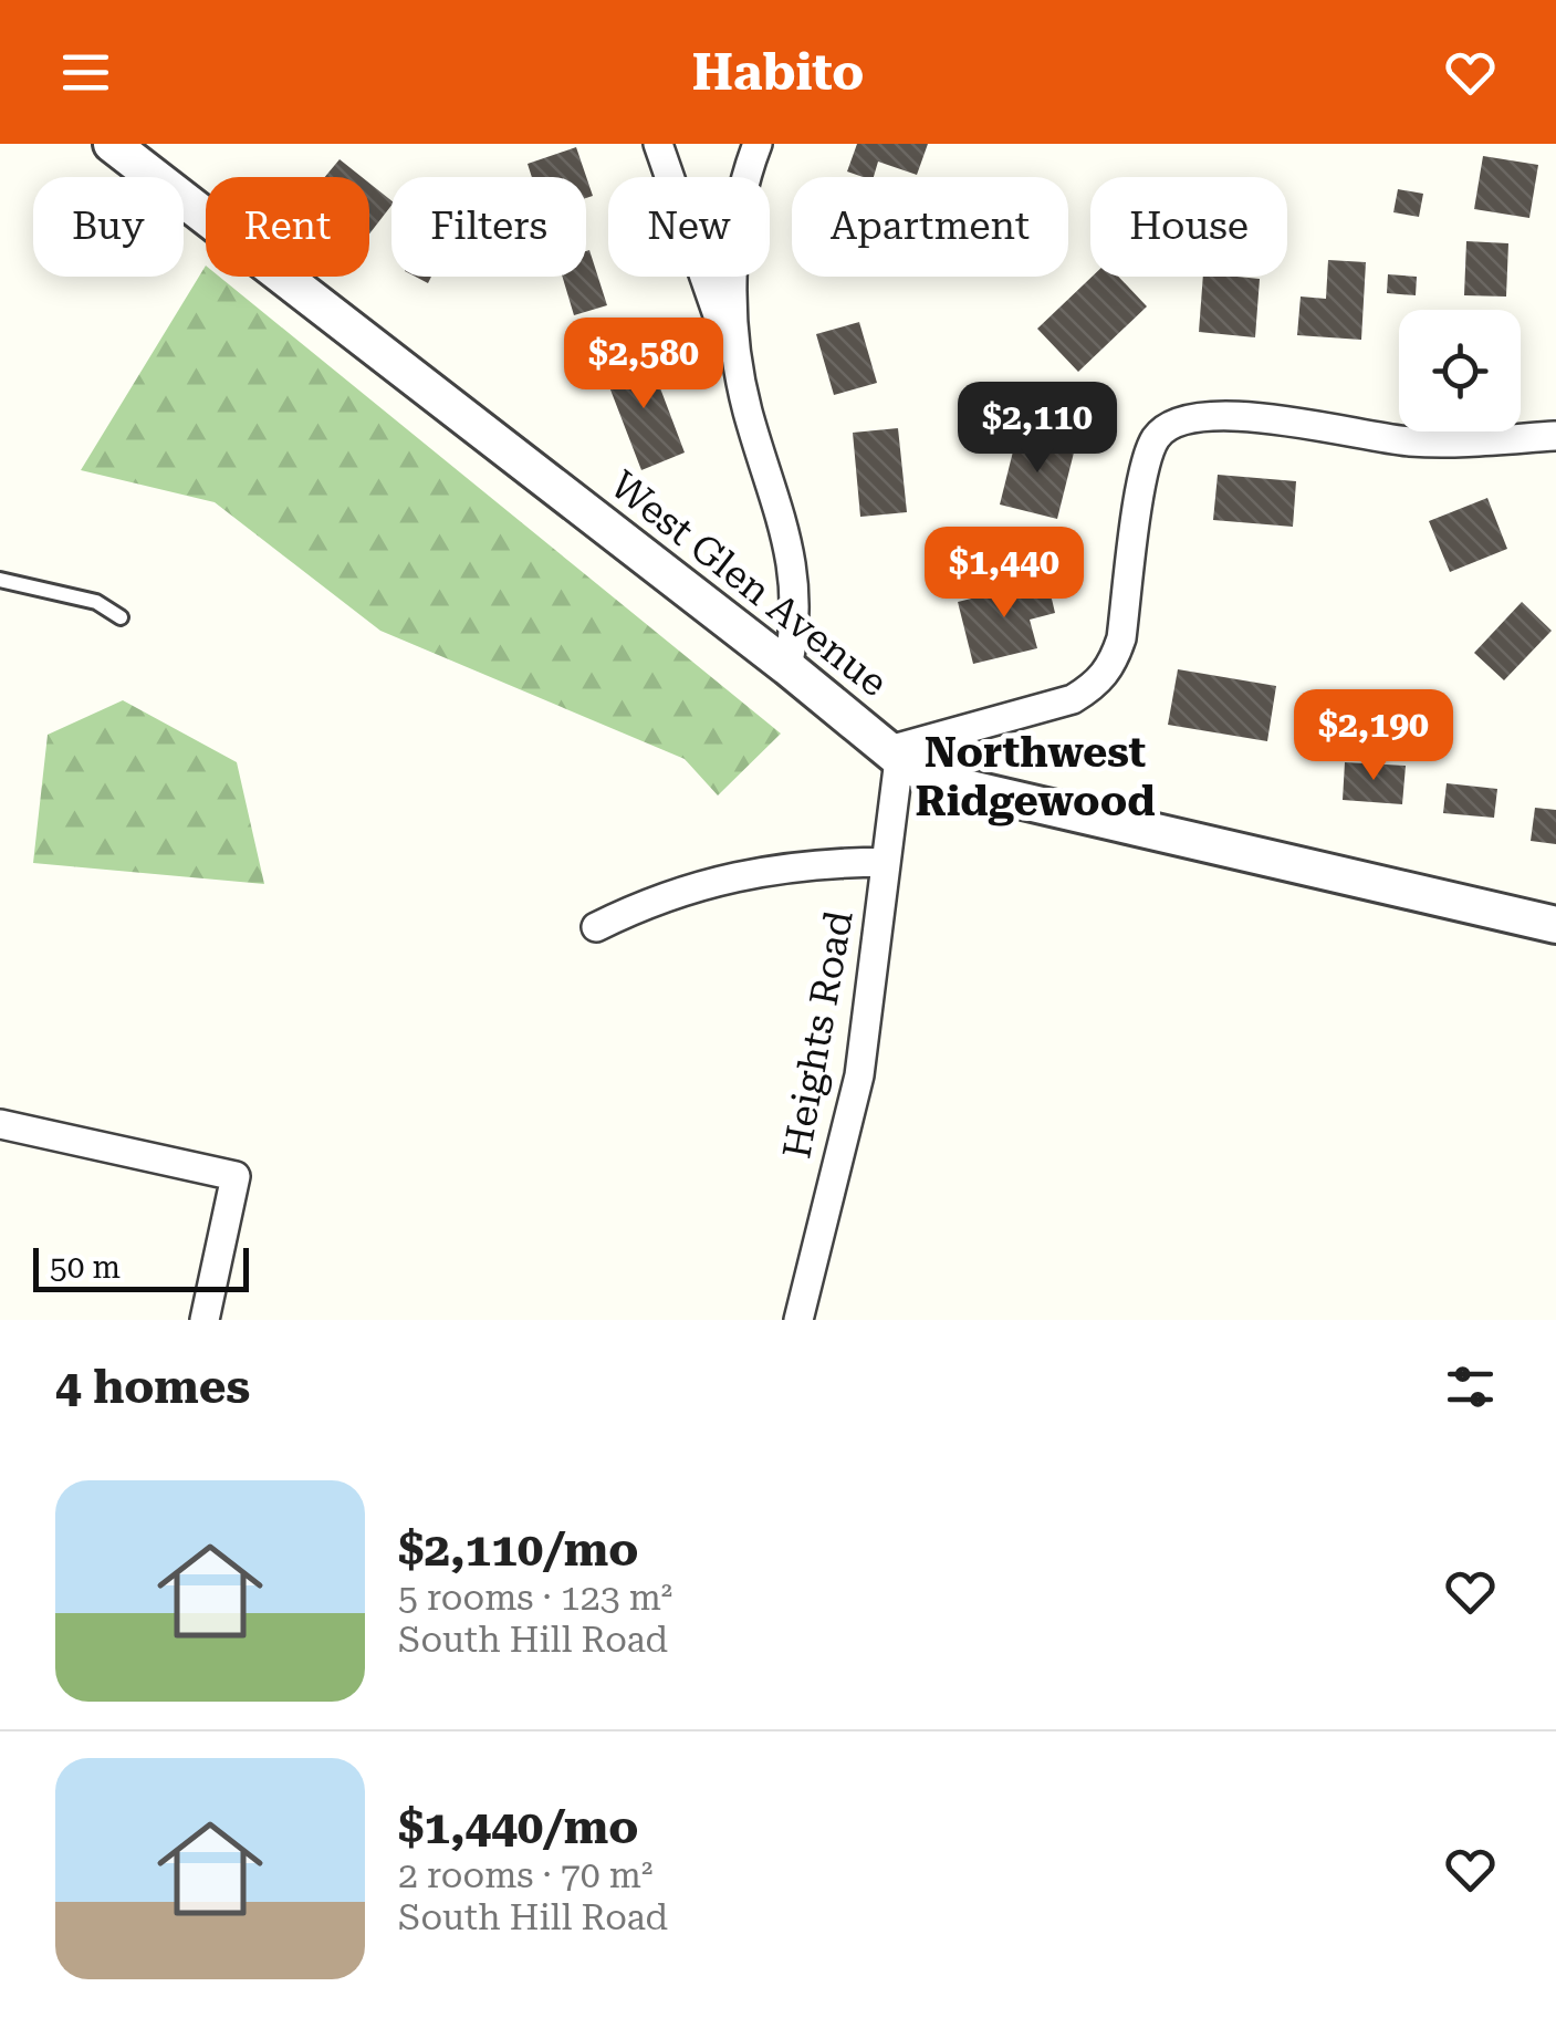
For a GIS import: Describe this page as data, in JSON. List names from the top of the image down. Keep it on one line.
{"streets":{"street":["West Glen Avenue","Heights Road"]},"crossings":[["West Glen Avenue","Heights Road"]],"districts":["Northwest Ridgewood"],"scale_bar":"50 m","page":{"header":"Habito","chip":["Buy","Rent","Filters","New","Apartment","House"],"price":["$2,580","$2,110","$1,440","$2,190"],"scale":"50 m","heading":"4 homes","list":[{"name":"$2,110/mo","note":"5 rooms · 123 m² · South Hill Road"},{"name":"$1,440/mo","note":"2 rooms · 70 m² · South Hill Road"}]}}
